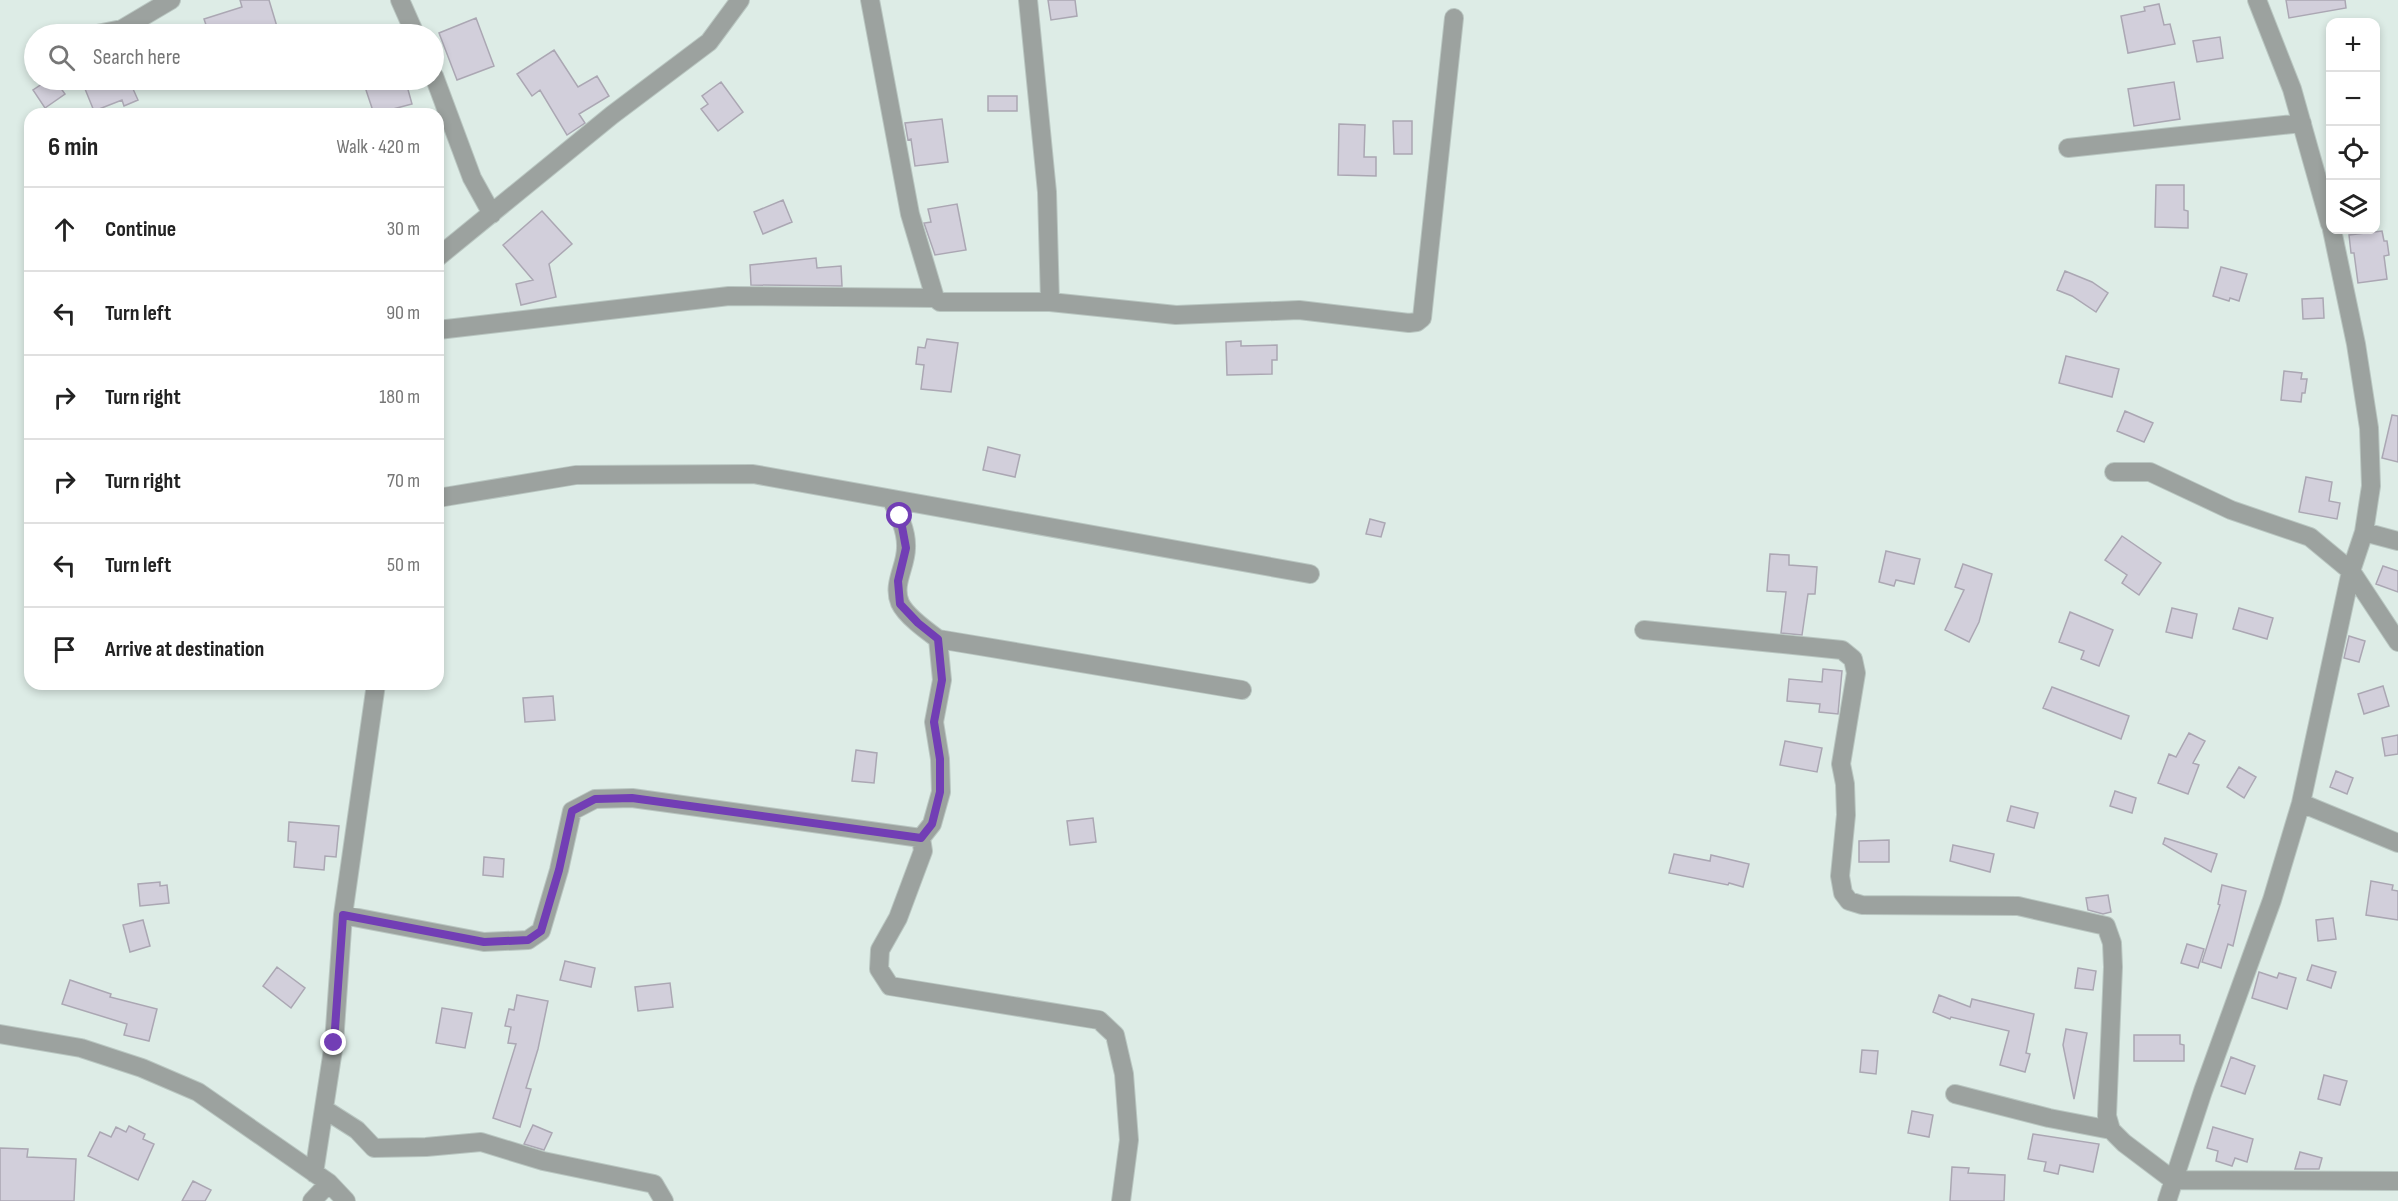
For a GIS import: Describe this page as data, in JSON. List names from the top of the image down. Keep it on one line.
{"page":{"map_buttons":["+","−"],"search":"Search here","heading":["6 min","Walk · 420 m"],"list":[["Continue","30 m"],["Turn left","90 m"],["Turn right","180 m"],["Turn right","70 m"],["Turn left","50 m"],"Arrive at destination"]}}
